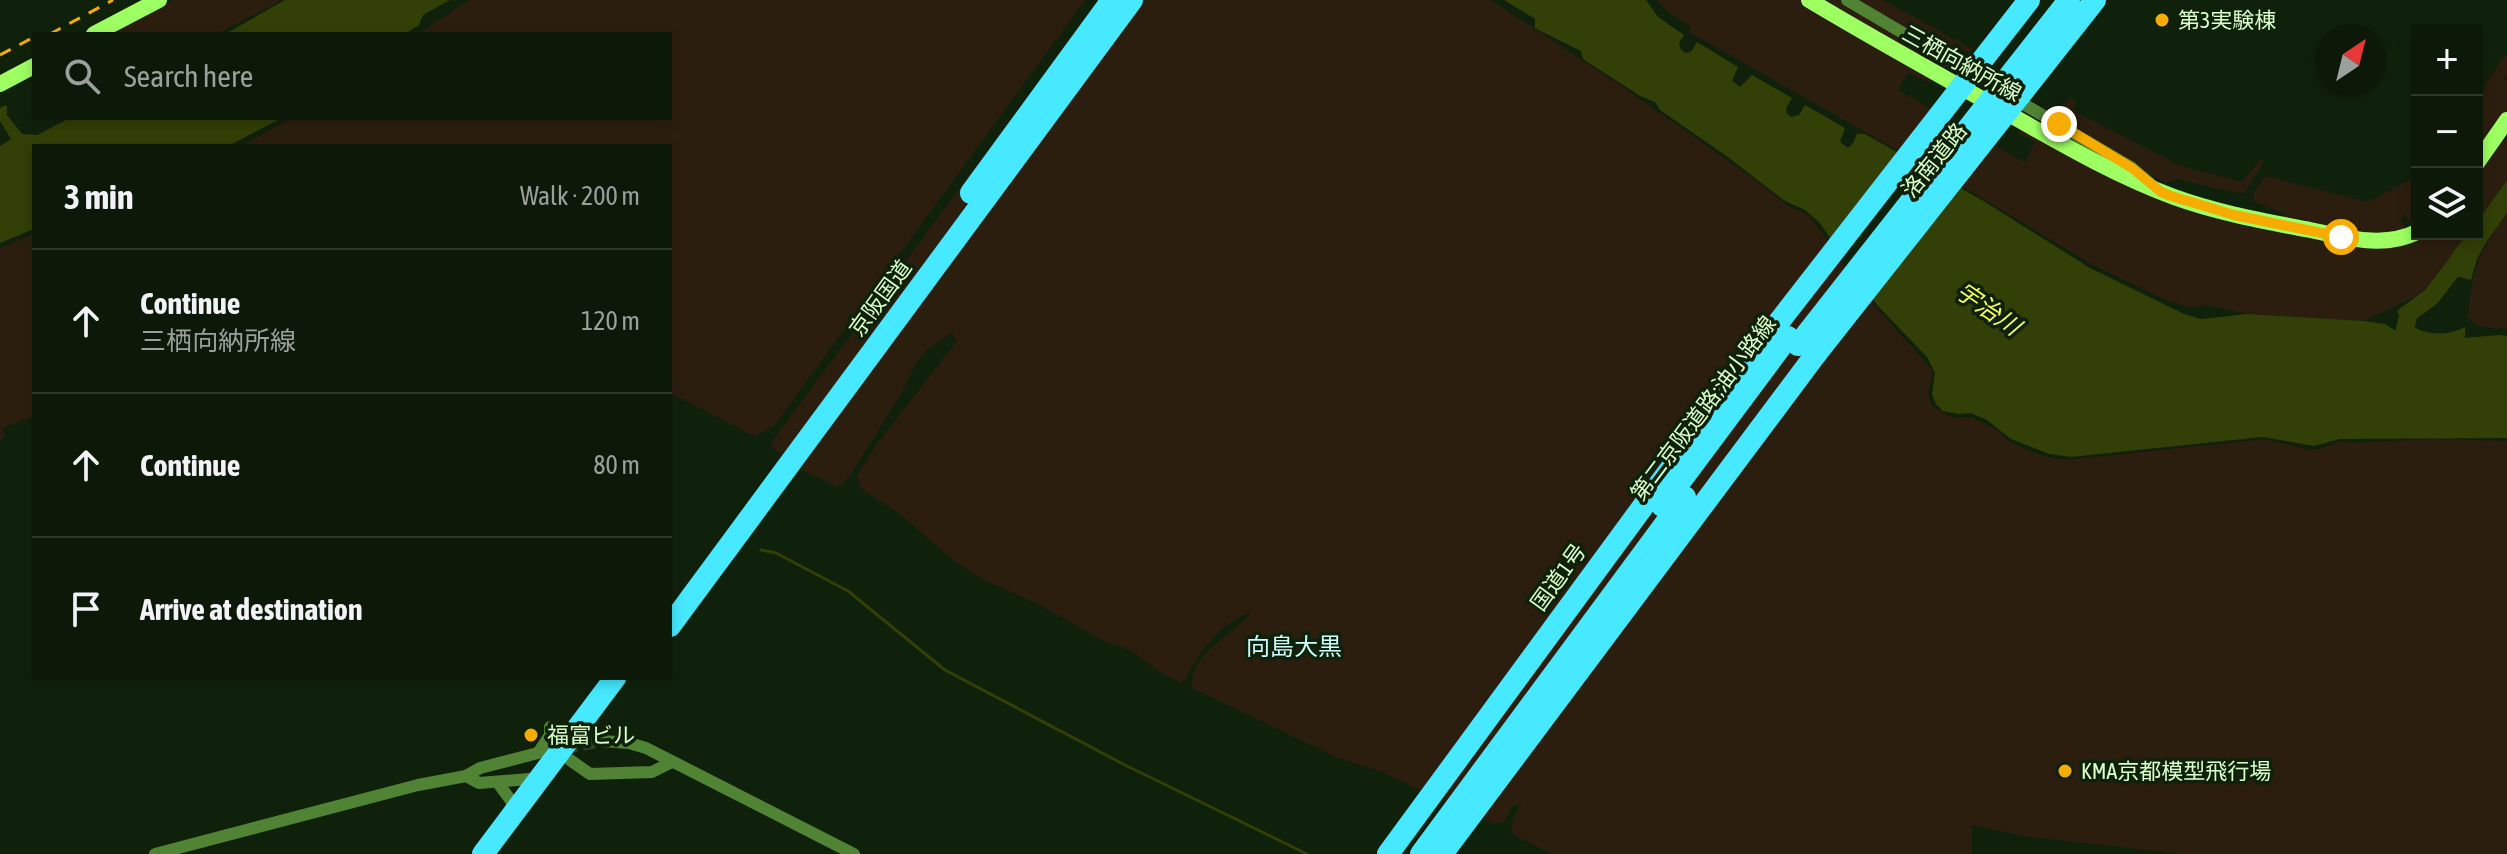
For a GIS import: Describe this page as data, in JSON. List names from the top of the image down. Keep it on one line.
{"streets":{"highway":["洛南道路","京阪国道","第二京阪道路;油小路線","国道1号"],"main road":["三栖向納所線"]},"crossings":[["洛南道路","国道1号"]],"districts":["向島大黒"],"water":["宇治川"],"places":["第3実験棟","福富ビル","KMA京都模型飛行場"],"north":"top right","page":{"map_buttons":["+","−"],"search":"Search here","heading":["3 min","Walk · 200 m"],"list":[["Continue","三栖向納所線","120 m"],["Continue","80 m"],"Arrive at destination"]}}
